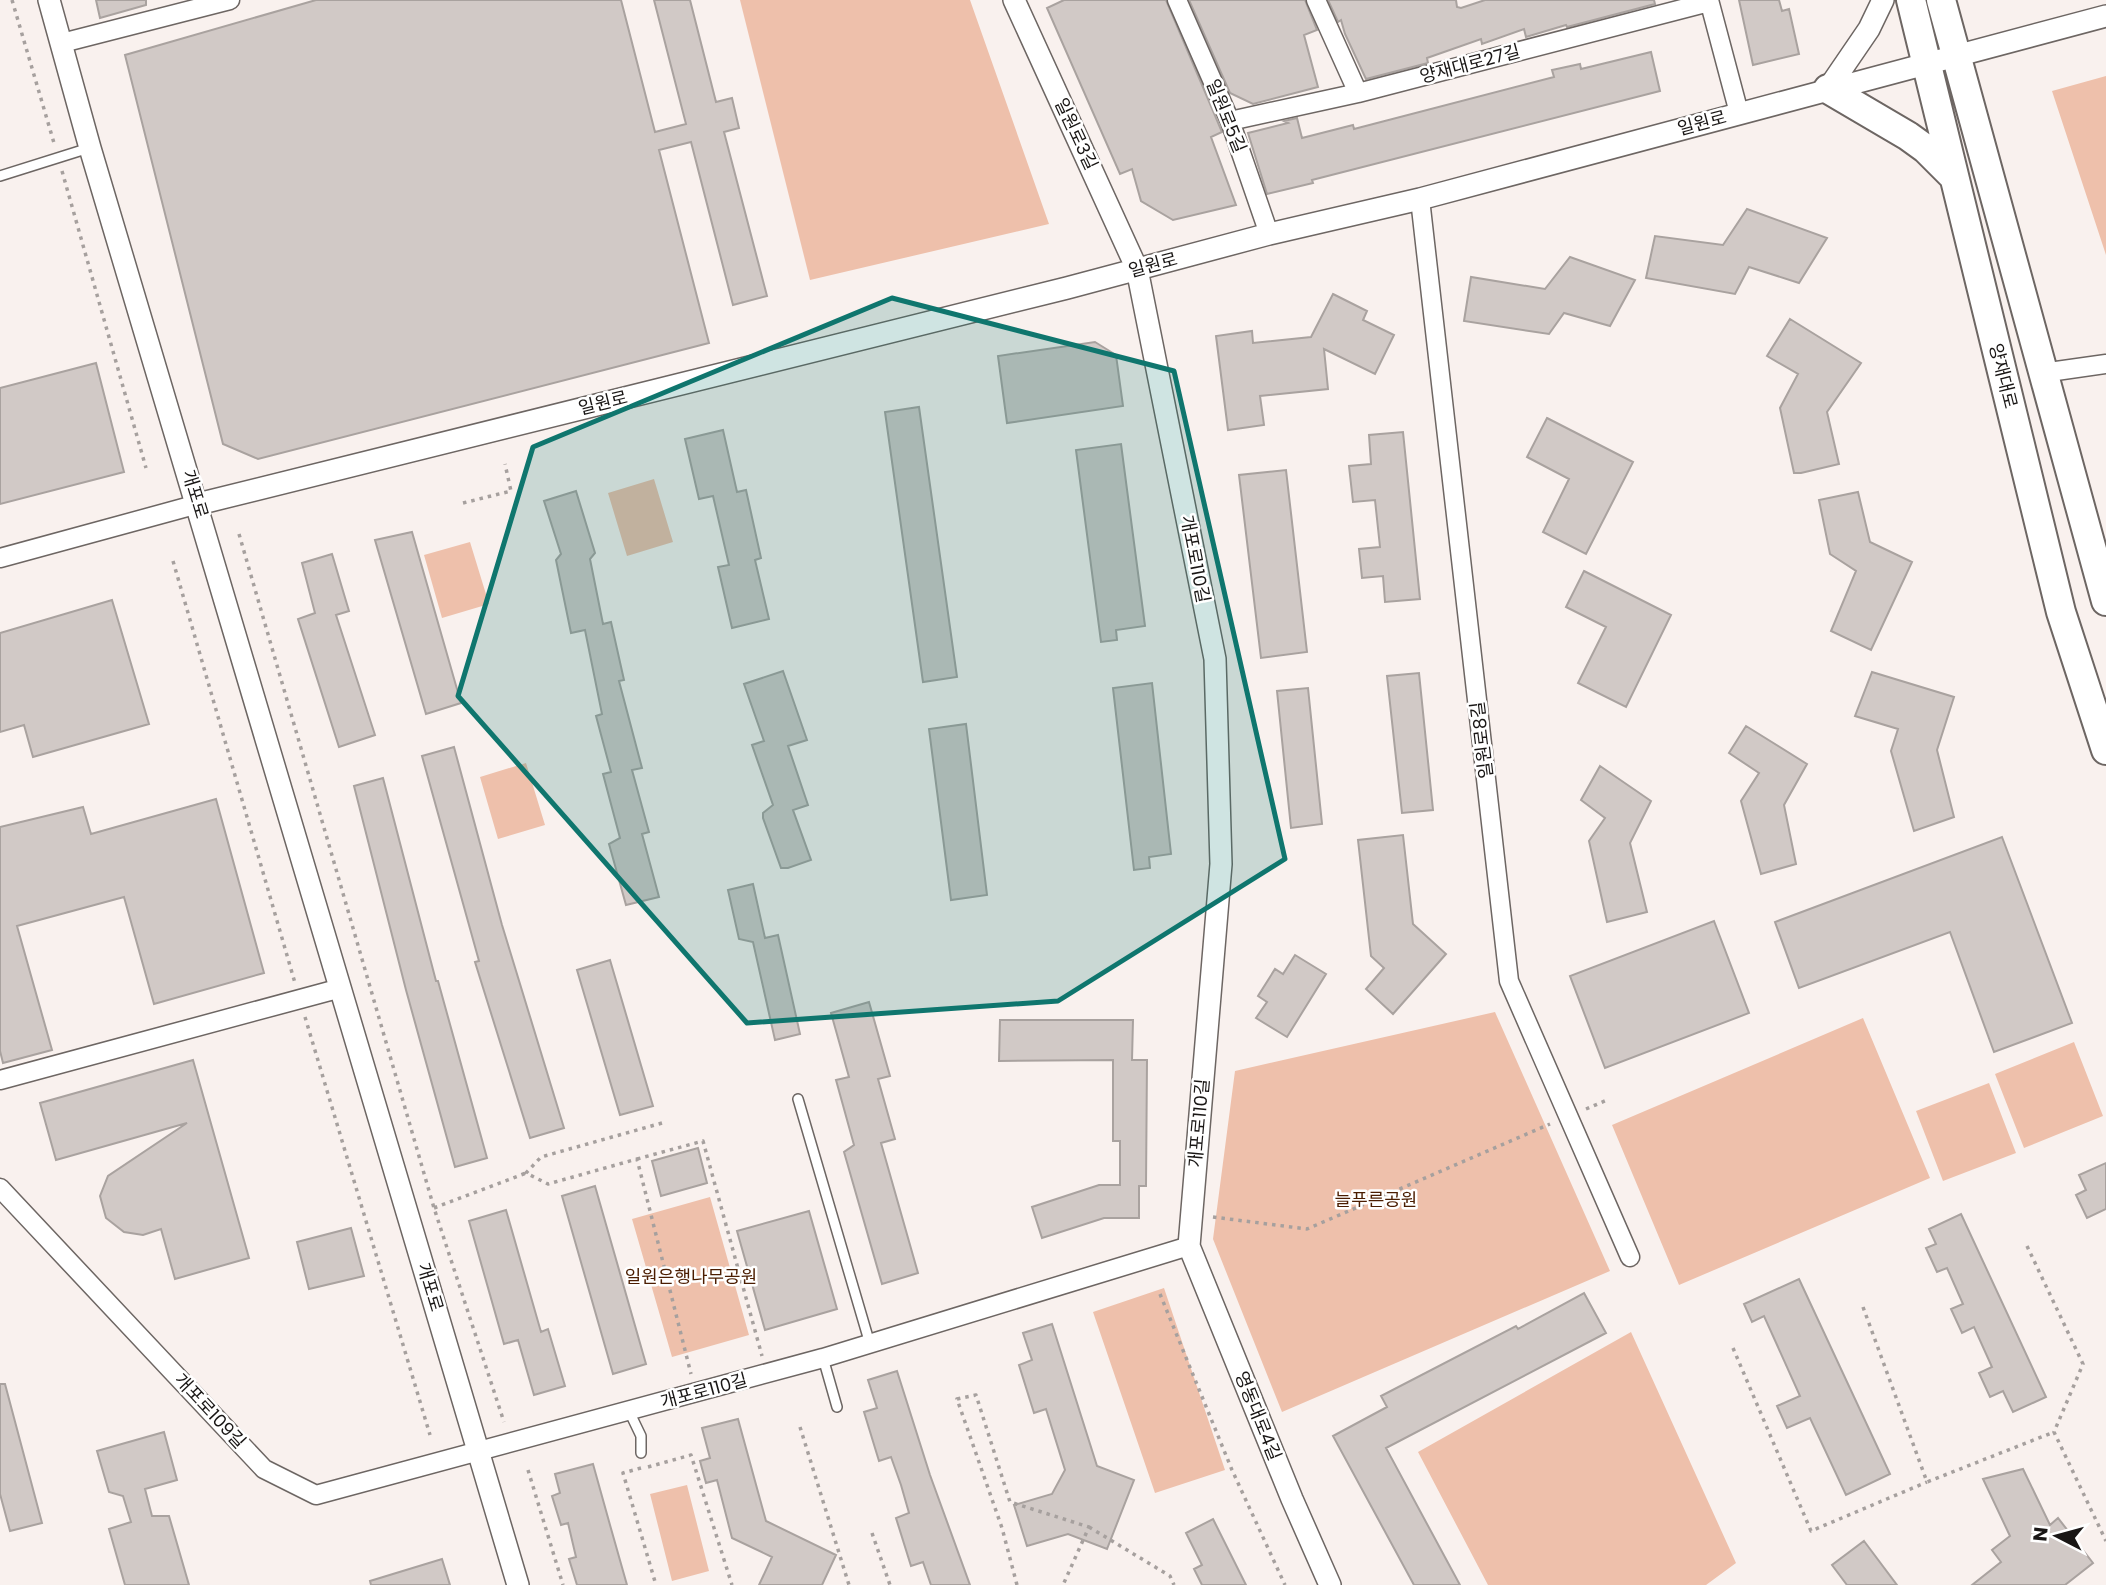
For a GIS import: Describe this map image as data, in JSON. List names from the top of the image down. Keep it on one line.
{"streets":{"main road":["양재대로"],"street":["양재대로27길","일원로5길","일원로","일원로3길","개포로","개포로110길","일원로8길","개포로109길","영동대로4길"]},"crossings":[["양재대로27길","일원로5길"],["일원로5길","일원로"],["일원로","일원로3길"],["일원로","양재대로"],["일원로","개포로"],["일원로","개포로110길"],["일원로","일원로8길"],["일원로3길","개포로110길"],["개포로","개포로110길"],["개포로","개포로109길"],["개포로110길","개포로109길"],["개포로110길","영동대로4길"]],"parks":["늘푸른공원","일원은행나무공원"],"north":"left"}
